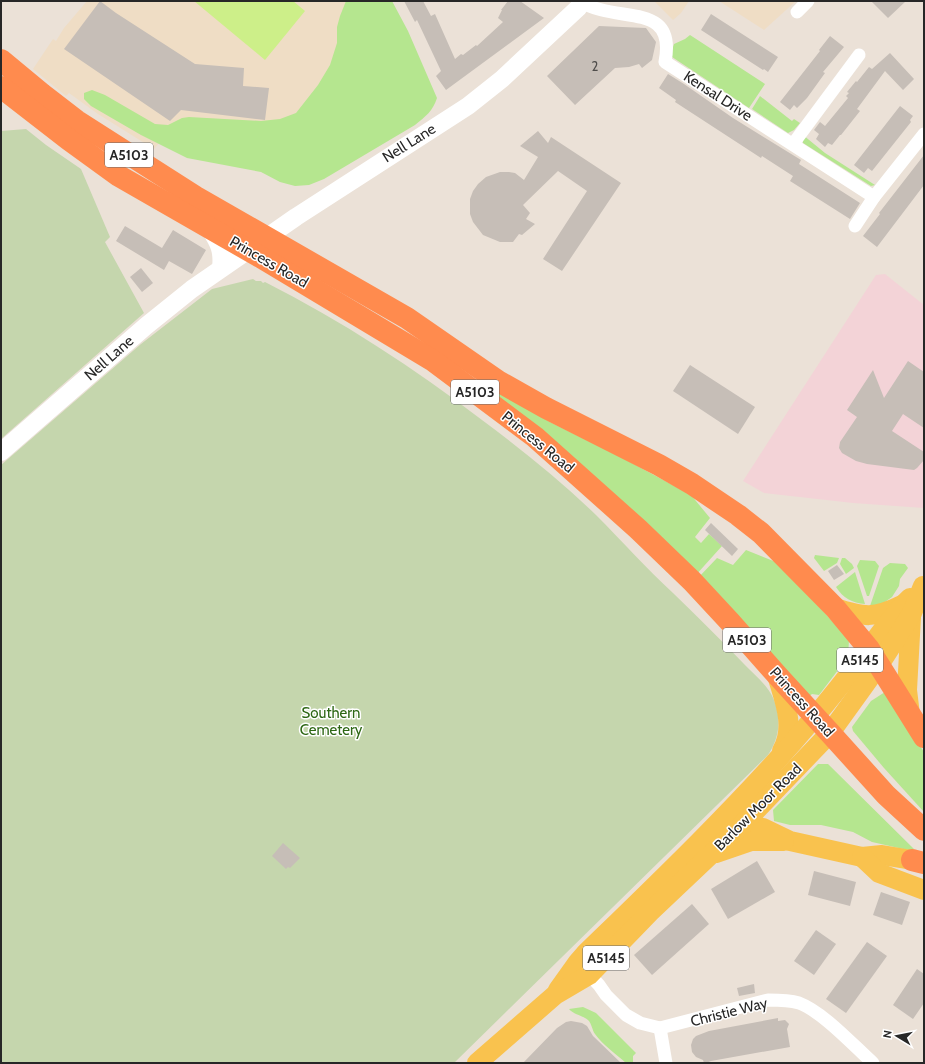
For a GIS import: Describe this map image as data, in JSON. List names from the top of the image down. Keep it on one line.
{"streets":{"highway":["A5103","Princess Road"],"main road":["A5145","Barlow Moor Road"],"street":["Kensal Drive","Nell Lane","Christie Way"]},"crossings":[["Kensal Drive","Nell Lane"],["Nell Lane","Princess Road"],["Princess Road","A5145"],["Princess Road","Barlow Moor Road"],["A5145","Barlow Moor Road"]],"parks":["Southern Cemetery"],"house_numbers":["2"],"north":"left"}
